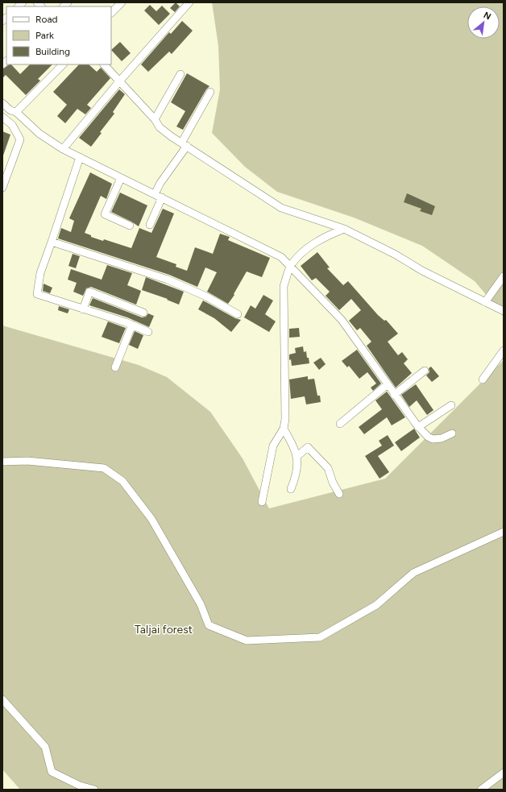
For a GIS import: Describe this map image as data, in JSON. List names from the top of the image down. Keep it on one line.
{"parks":["Taljai forest"],"legend":["Road","Park","Building"],"north":"top right"}
